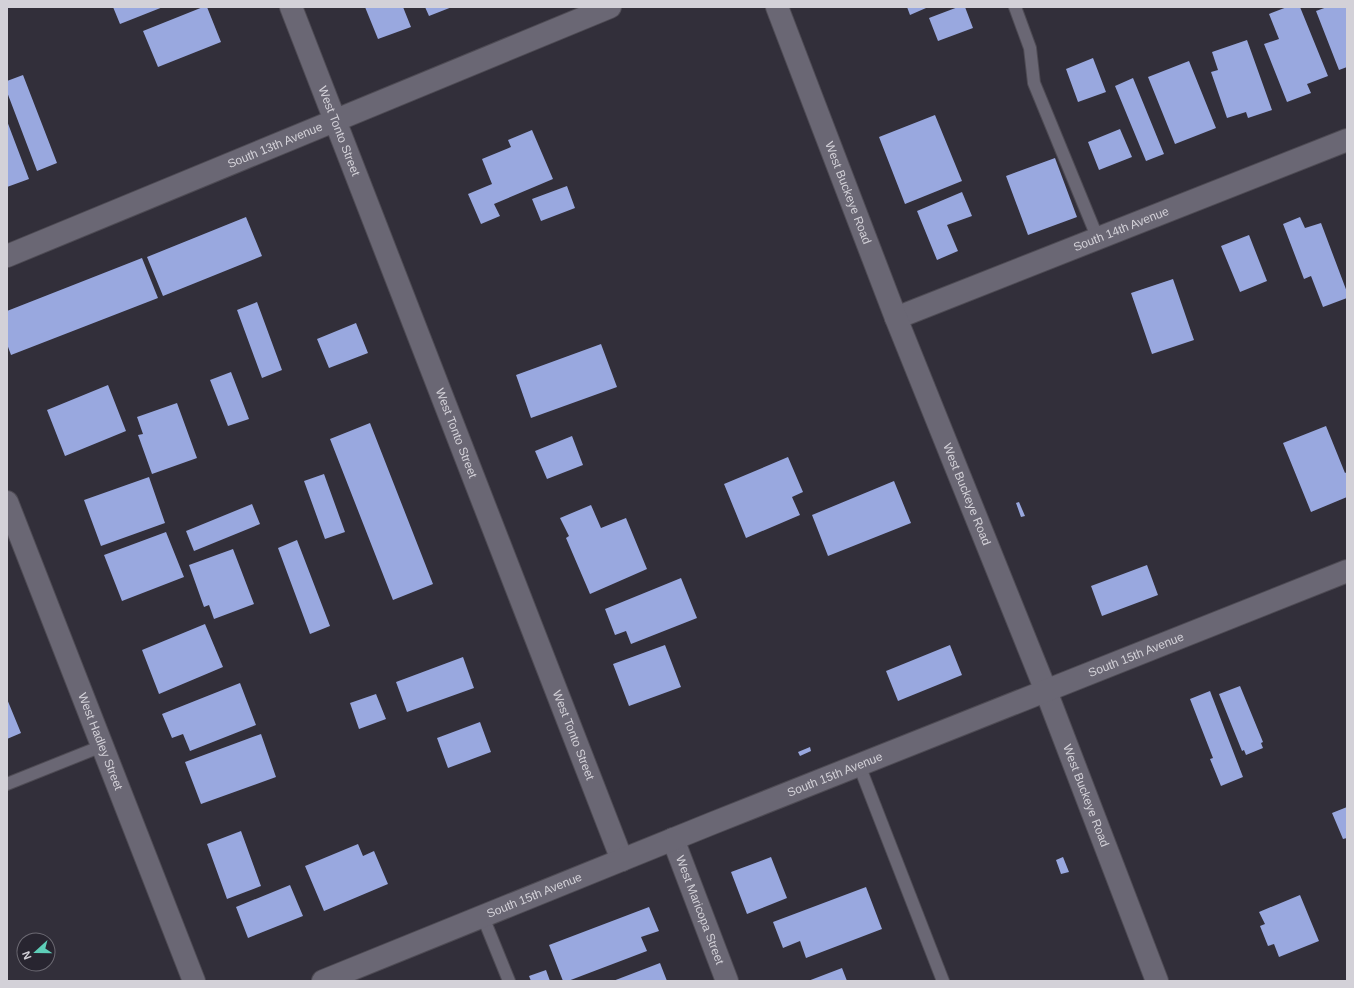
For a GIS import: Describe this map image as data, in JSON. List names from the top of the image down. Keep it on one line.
{"streets":{"street":["West Tonto Street","South 13th Avenue","West Buckeye Road","South 14th Avenue","South 15th Avenue","West Hadley Street","West Maricopa Street"]},"crossings":[["West Tonto Street","South 13th Avenue"],["West Tonto Street","South 15th Avenue"],["West Buckeye Road","South 14th Avenue"],["West Buckeye Road","South 15th Avenue"],["South 15th Avenue","West Maricopa Street"]],"north":"left"}
